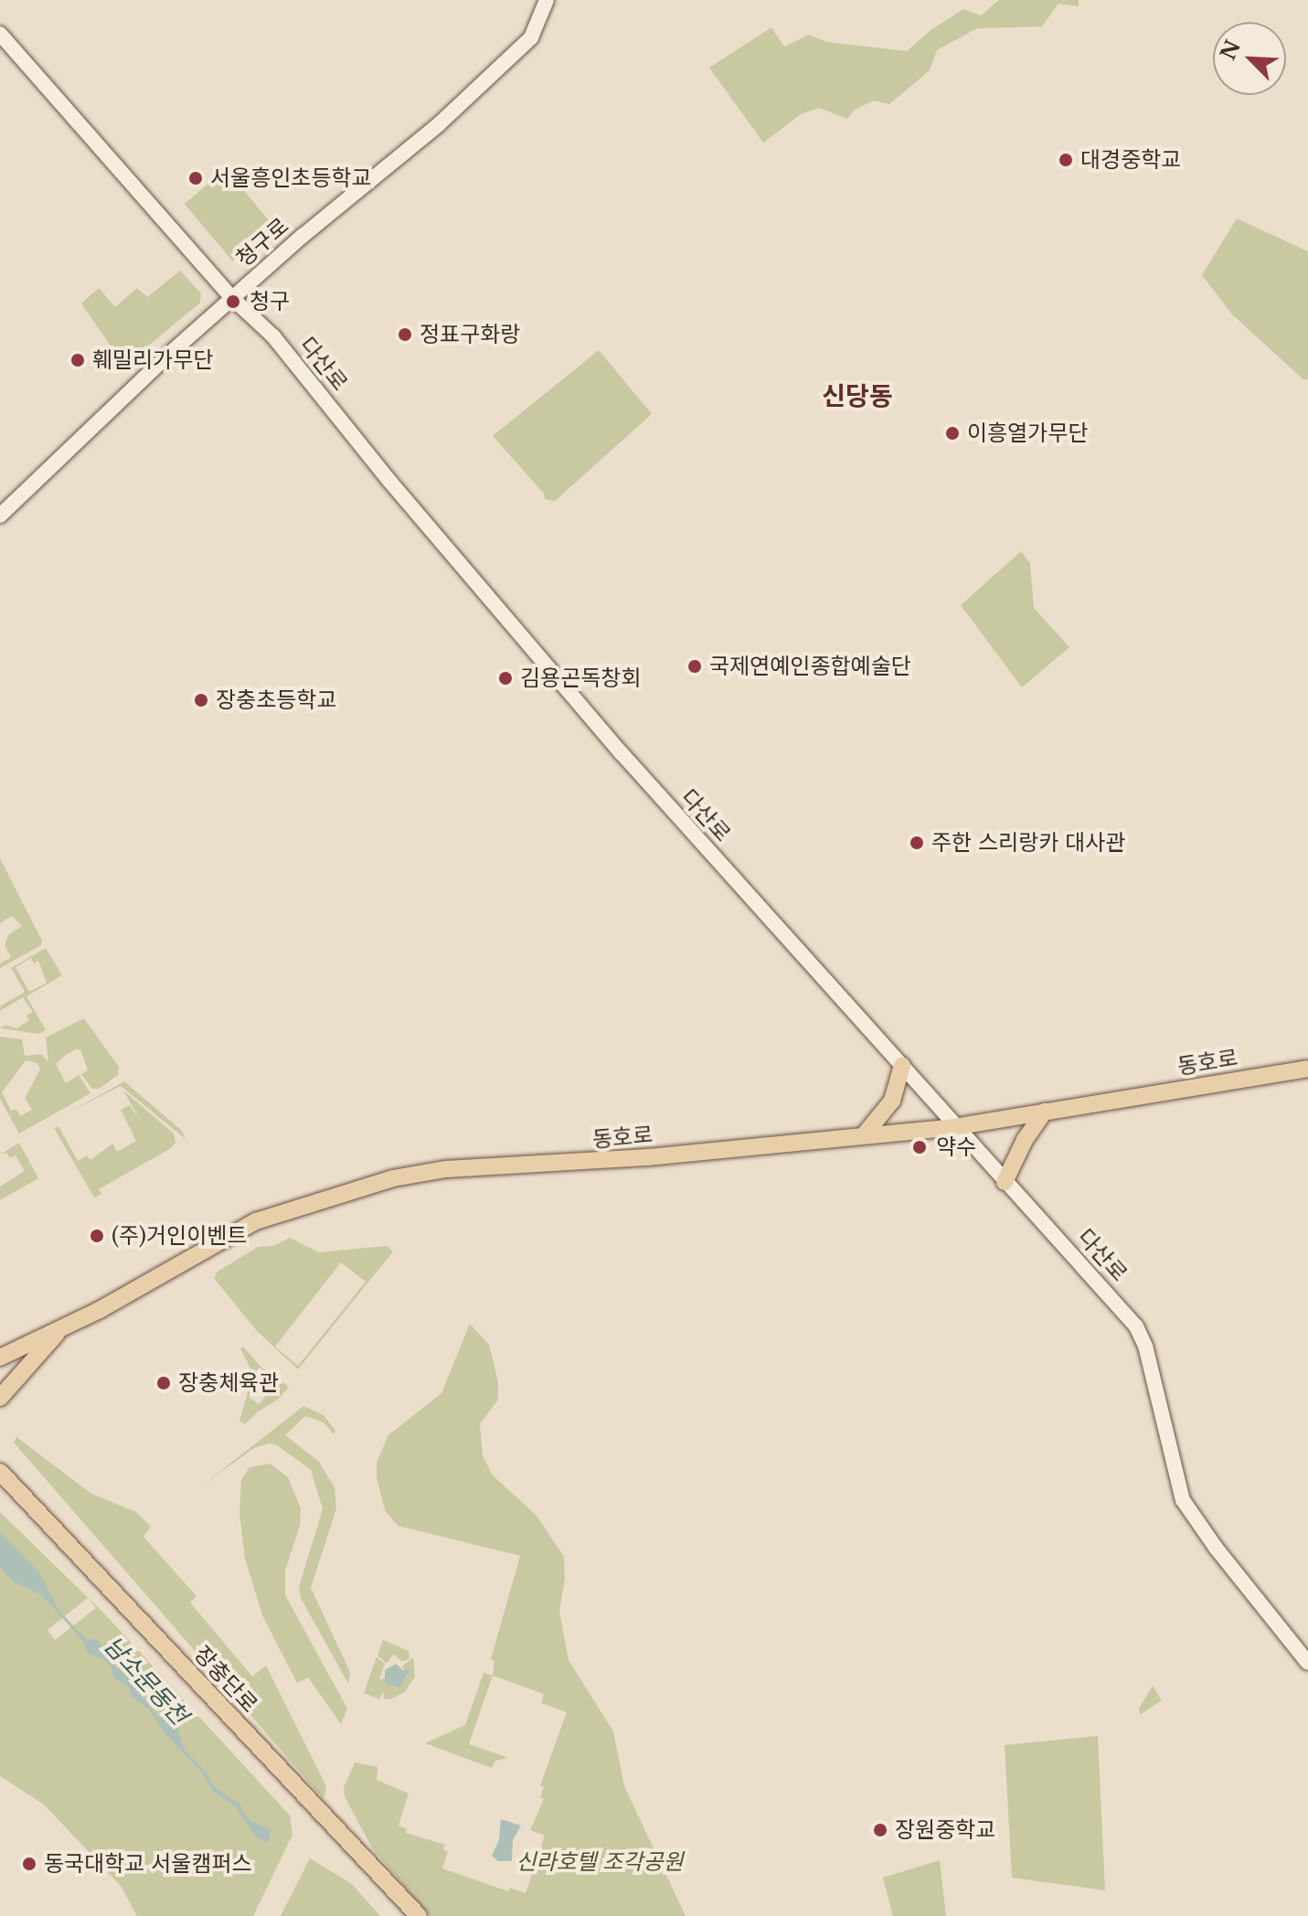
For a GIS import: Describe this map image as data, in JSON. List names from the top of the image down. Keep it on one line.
{"streets":{"main road":["청구로","다산로","동호로","장충단로"]},"crossings":[["청구로","다산로"],["다산로","동호로"]],"districts":["신당동"],"water":["남소문동천"],"parks":["신라호텔 조각공원"],"places":["대경중학교","서울흥인초등학교","청구","정표구화랑","훼밀리가무단","이흥열가무단","국제연예인종합예술단","김용곤독창회","장충초등학교","주한 스리랑카 대사관","약수","(주)거인이벤트","장충체육관","장원중학교","동국대학교 서울캠퍼스"],"north":"top left"}
